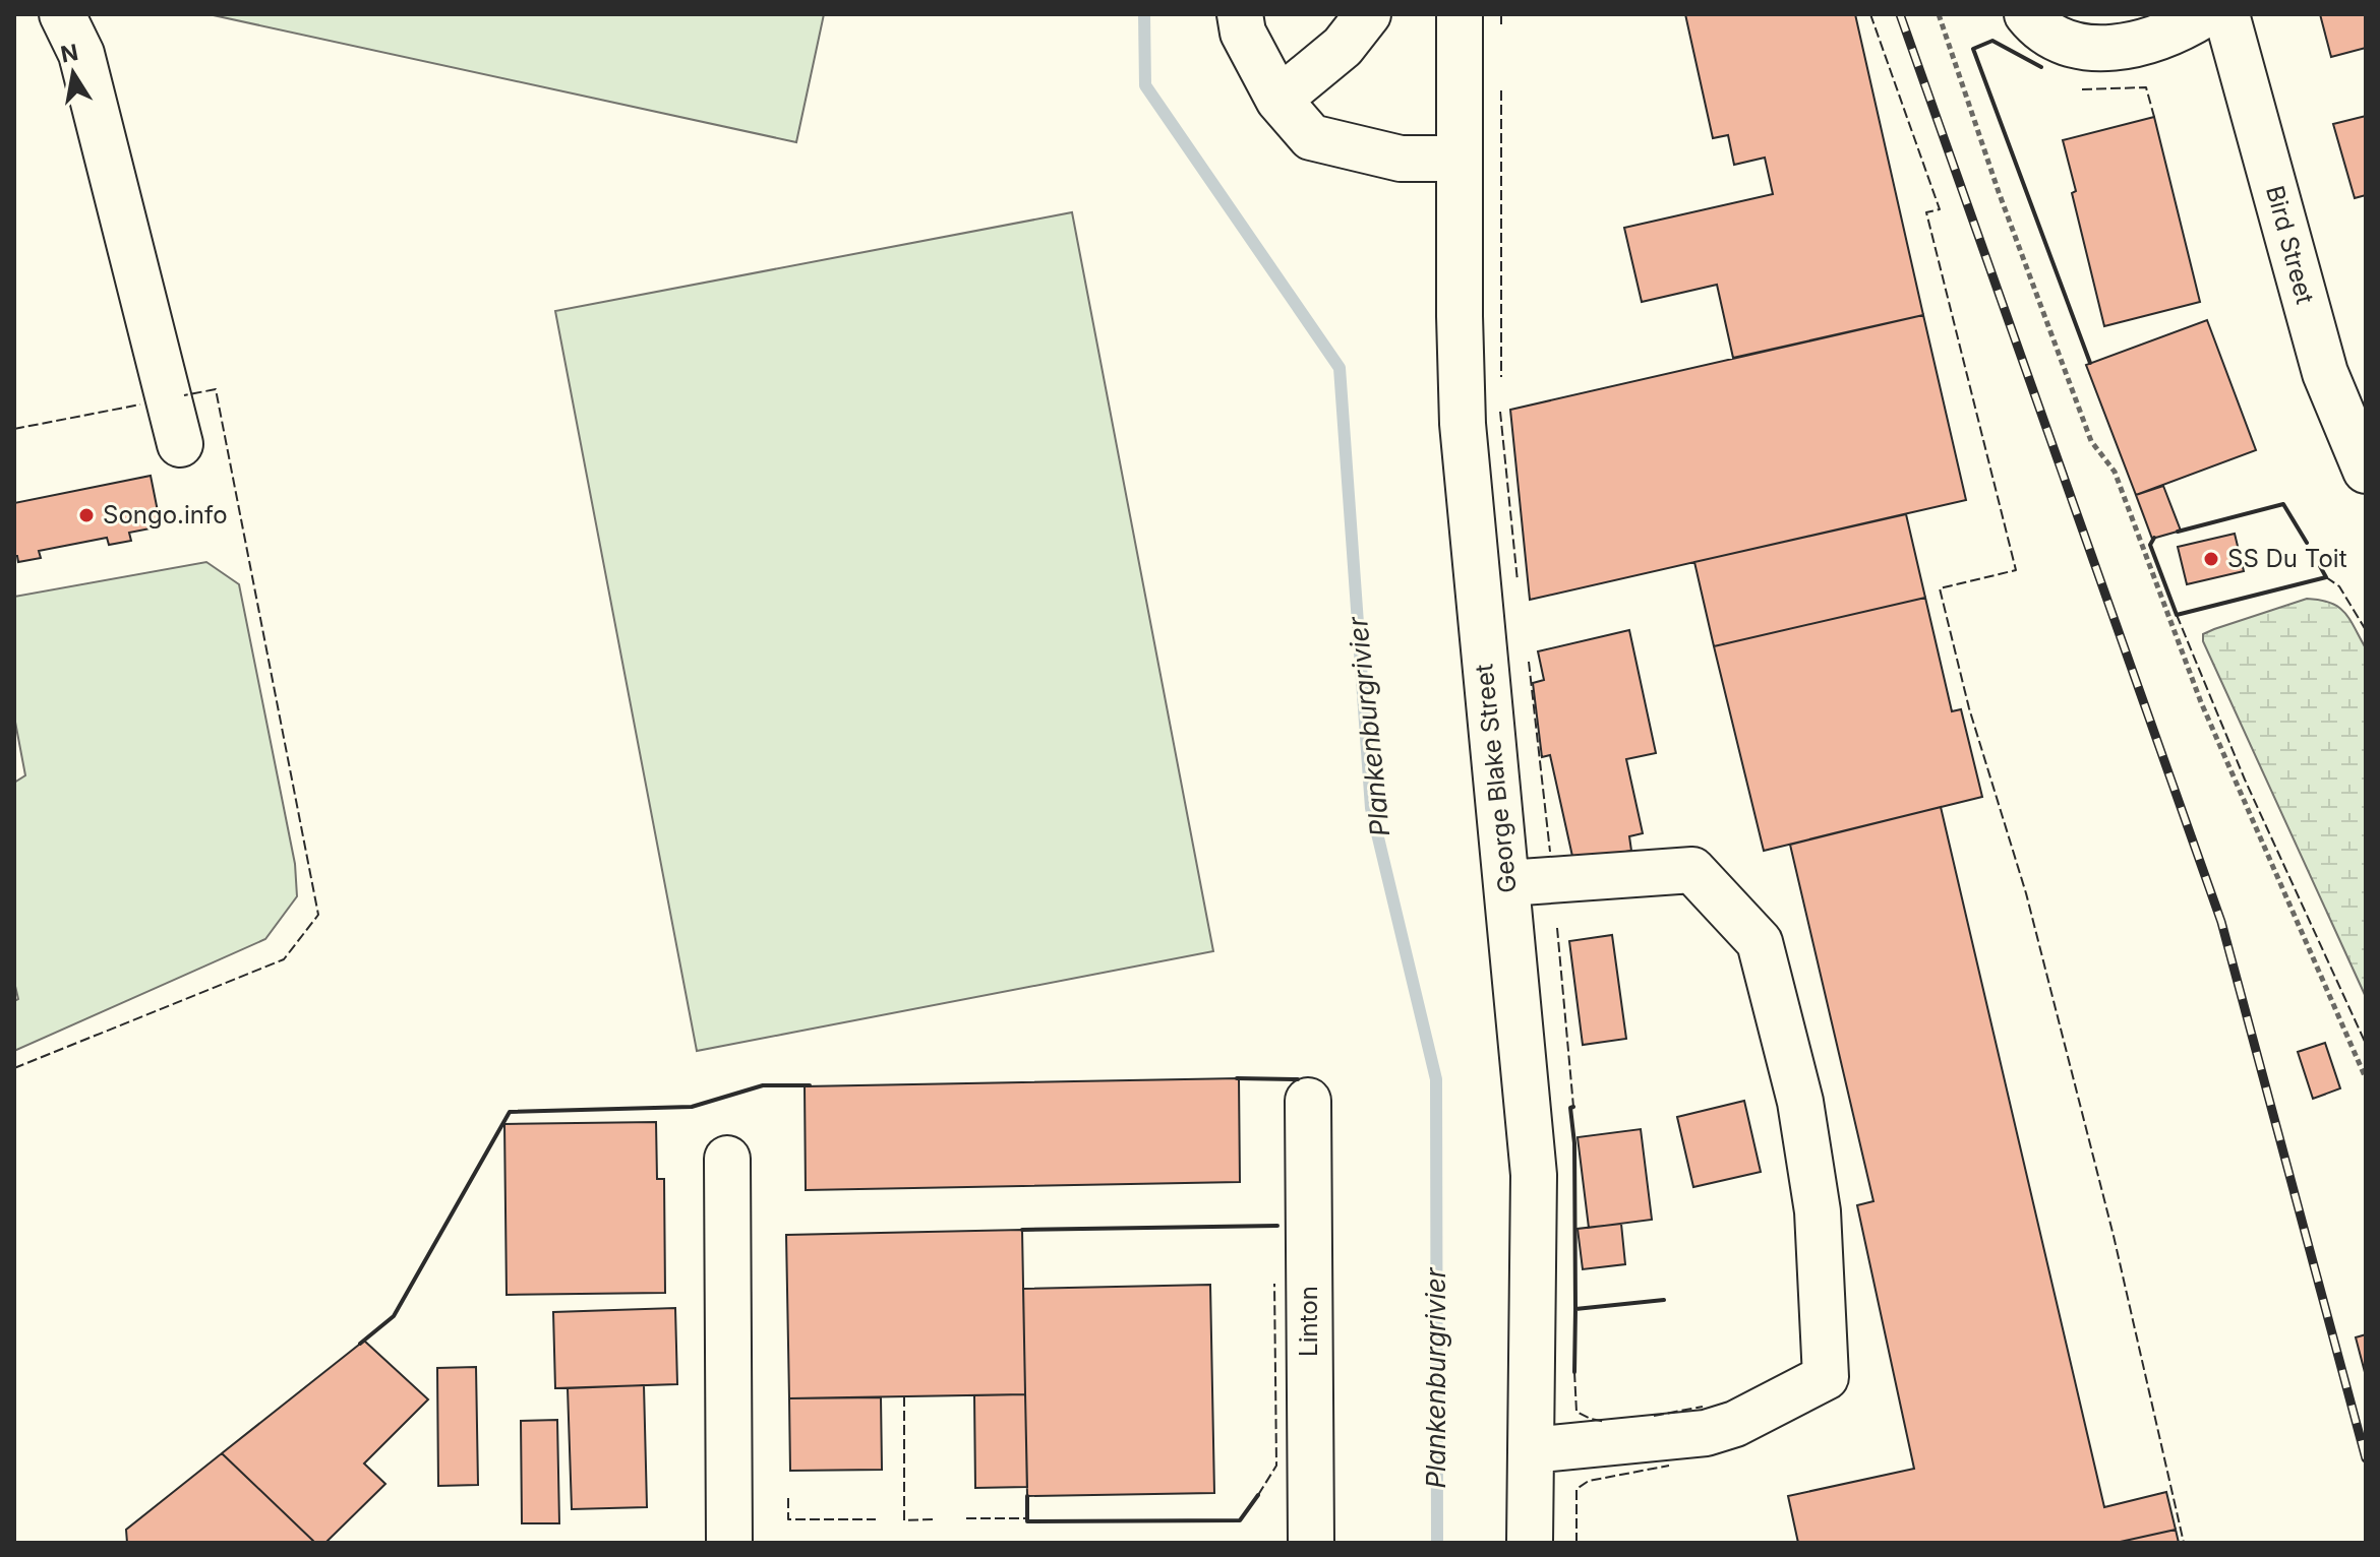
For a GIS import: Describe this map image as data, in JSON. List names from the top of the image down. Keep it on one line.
{"streets":{"street":["Bird Street","George Blake Street","Linton"]},"water":["Plankenburgrivier"],"places":["Songo.info","SS Du Toit"],"north":"top"}
